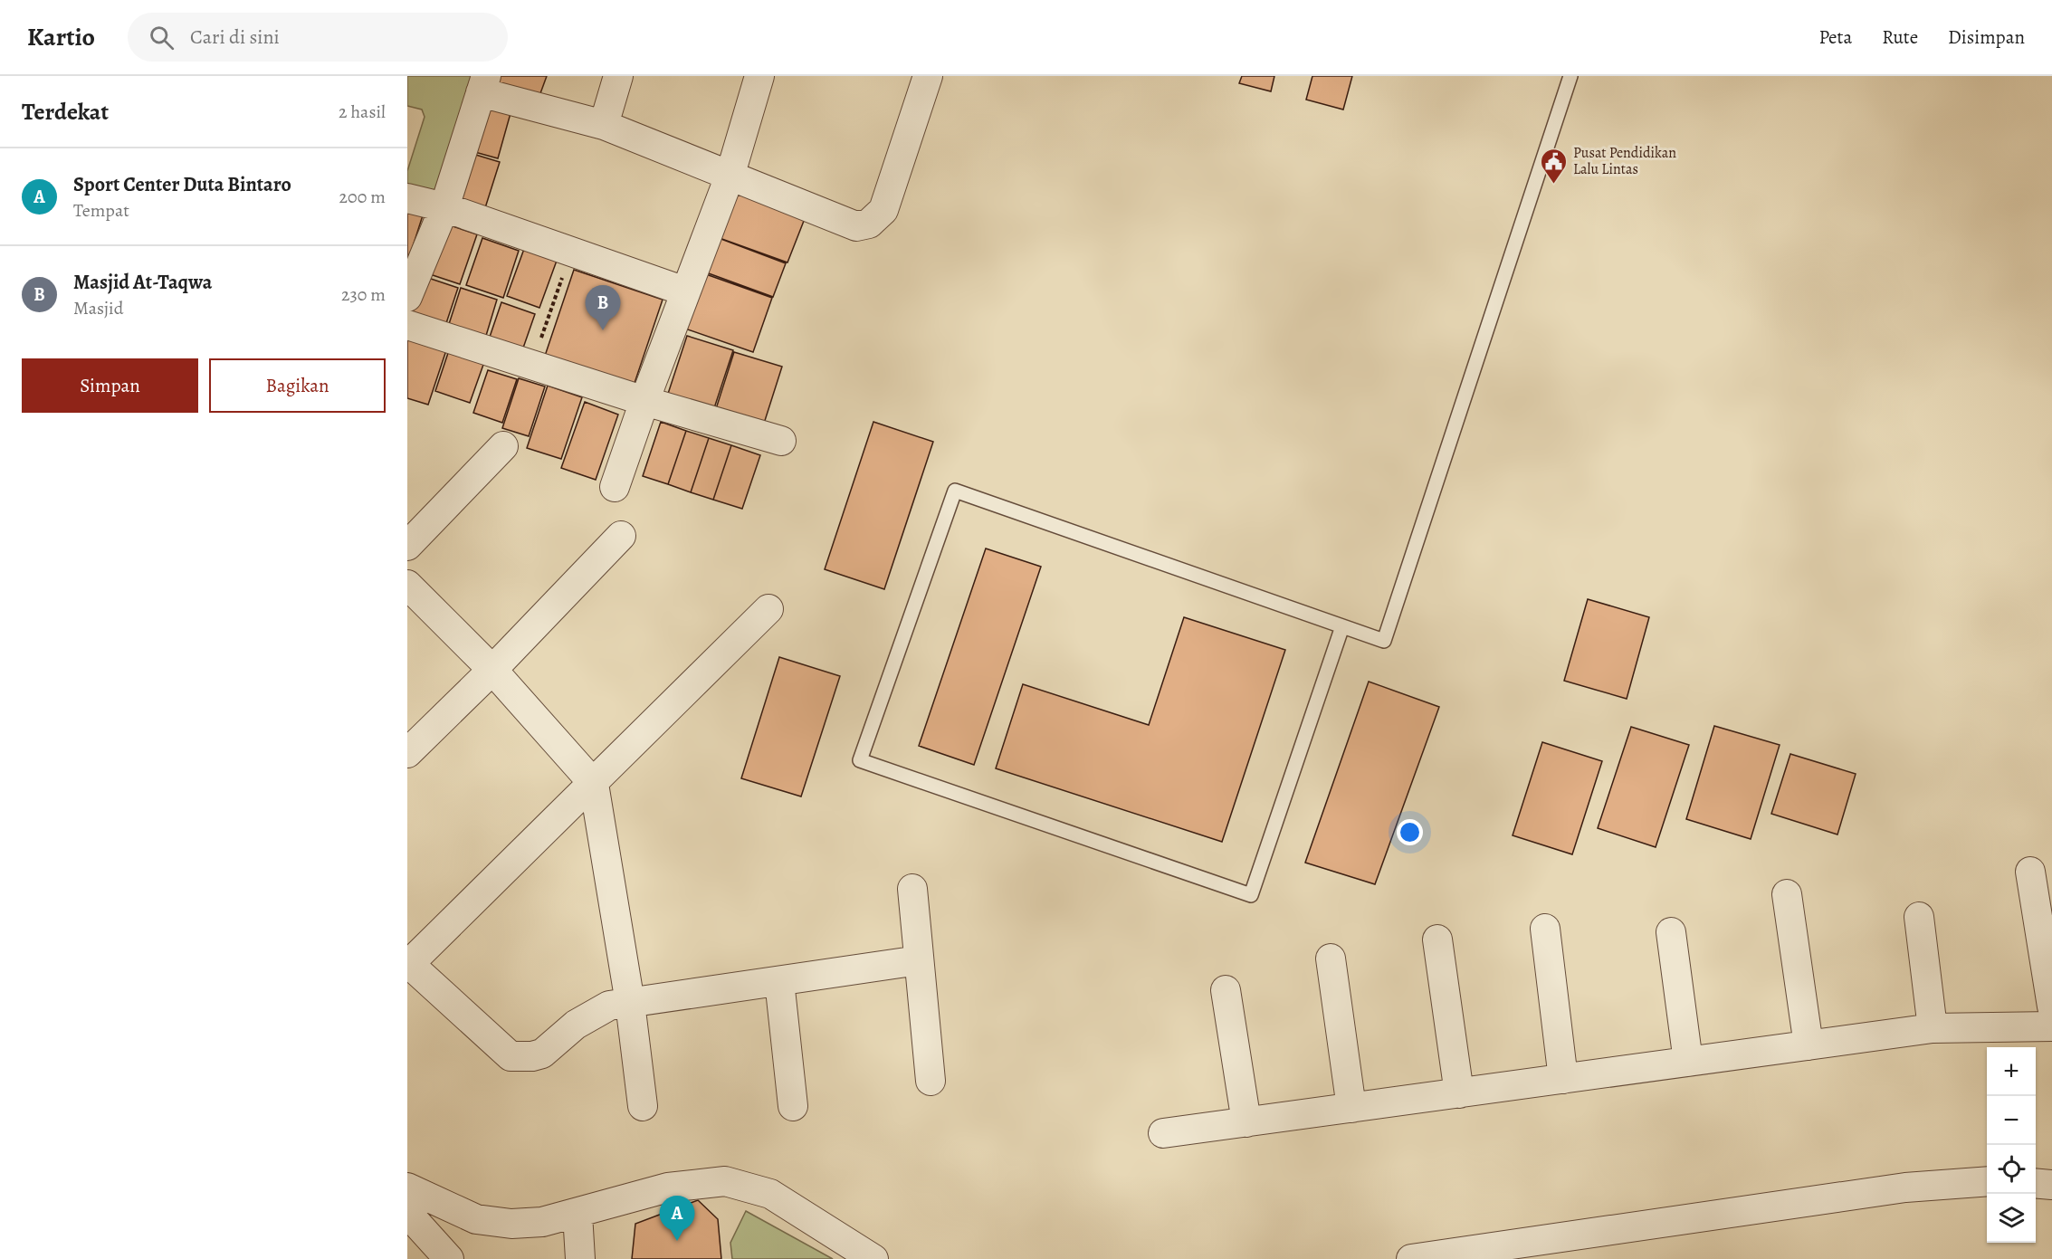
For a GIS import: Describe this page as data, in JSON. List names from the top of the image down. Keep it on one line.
{"places":{"public building":["Pusat Pendidikan Lalu Lintas"]},"page":{"header":"Kartio","search":"Cari di sini","nav":["Peta","Rute","Disimpan"],"heading":["Terdekat","2 hasil"],"list":[{"mark":"A","name":"Sport Center Duta Bintaro","note":"Tempat","value":"200 m"},{"mark":"B","name":"Masjid At-Taqwa","note":"Masjid","value":"230 m"}],"pins":["B","A"],"buttons":["Simpan","Bagikan"],"map_buttons":["+","−"]}}
